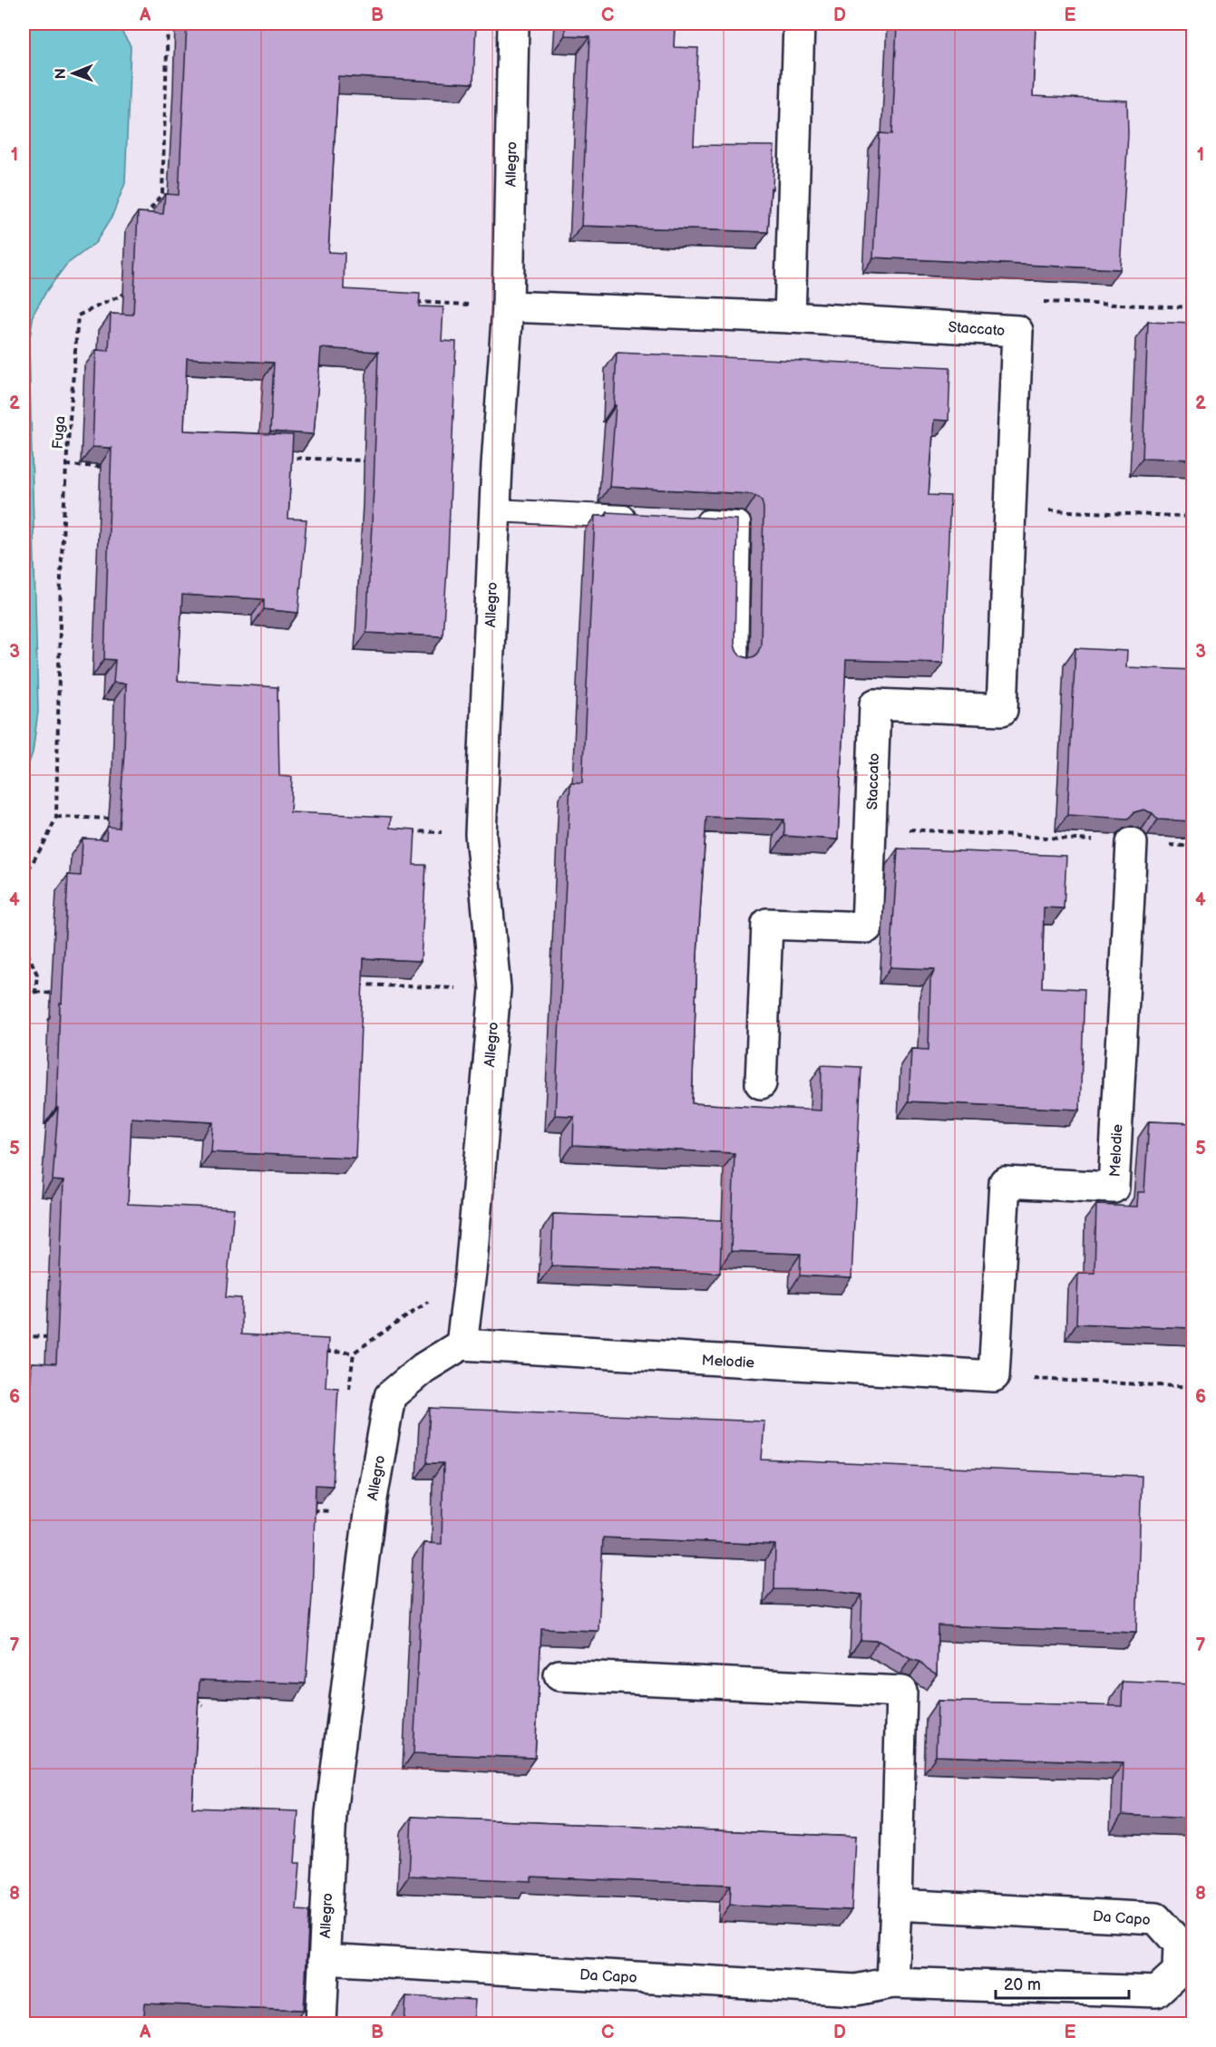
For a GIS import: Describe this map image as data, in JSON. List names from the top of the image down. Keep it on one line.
{"streets":{"street":["Allegro","Staccato","Melodie","Da Capo"],"path":["Fuga"]},"crossings":[["Allegro","Staccato"],["Allegro","Melodie"],["Allegro","Da Capo"]],"scale_bar":"20 m","north":"left","grid":{"columns":["A","B","C","D","E"],"rows":["1","2","3","4","5","6","7","8"]}}
